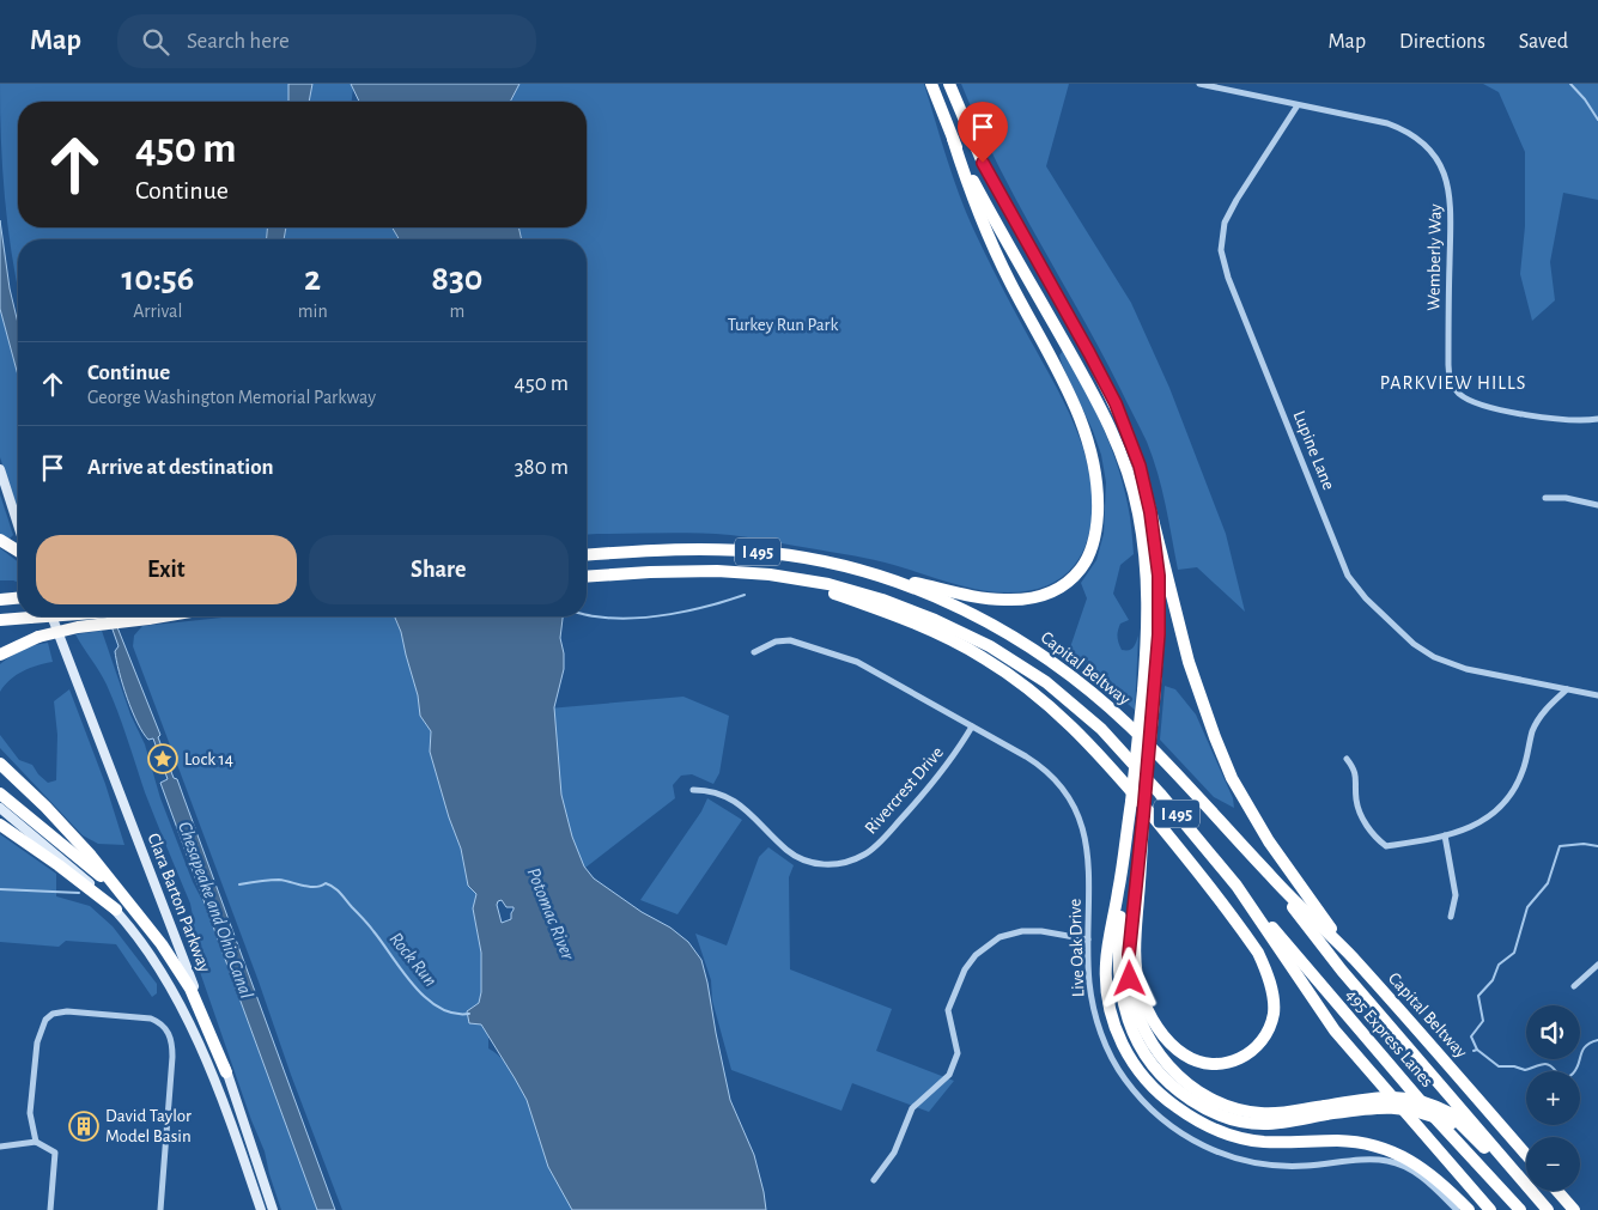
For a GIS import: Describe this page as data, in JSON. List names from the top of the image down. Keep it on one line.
{"streets":{"highway":["I 495","Capital Beltway","495 Express Lanes"],"main road":["Clara Barton Parkway"],"street":["Wemberly Way","Lupine Lane","Rivercrest Drive","Live Oak Drive"]},"crossings":[["Wemberly Way","Lupine Lane"],["Capital Beltway","495 Express Lanes"],["Rivercrest Drive","Live Oak Drive"]],"districts":["PARKVIEW HILLS"],"water":["Chesapeake and Ohio Canal","Potomac River","Rock Run"],"parks":["Turkey Run Park"],"places":{"place":["Lock 14"],"building":["David Taylor Model Basin"]},"page":{"header":"Map","search":"Search here","nav":["Map","Directions","Saved"],"turn":["450 m","Continue"],"eta":["10:56","Arrival","2","min","830","m"],"list":[{"name":"Continue","note":"George Washington Memorial Parkway","value":"450 m"},{"name":"Arrive at destination","value":"380 m"}],"buttons":["Exit","Share"],"map_buttons":["+","−"]}}
